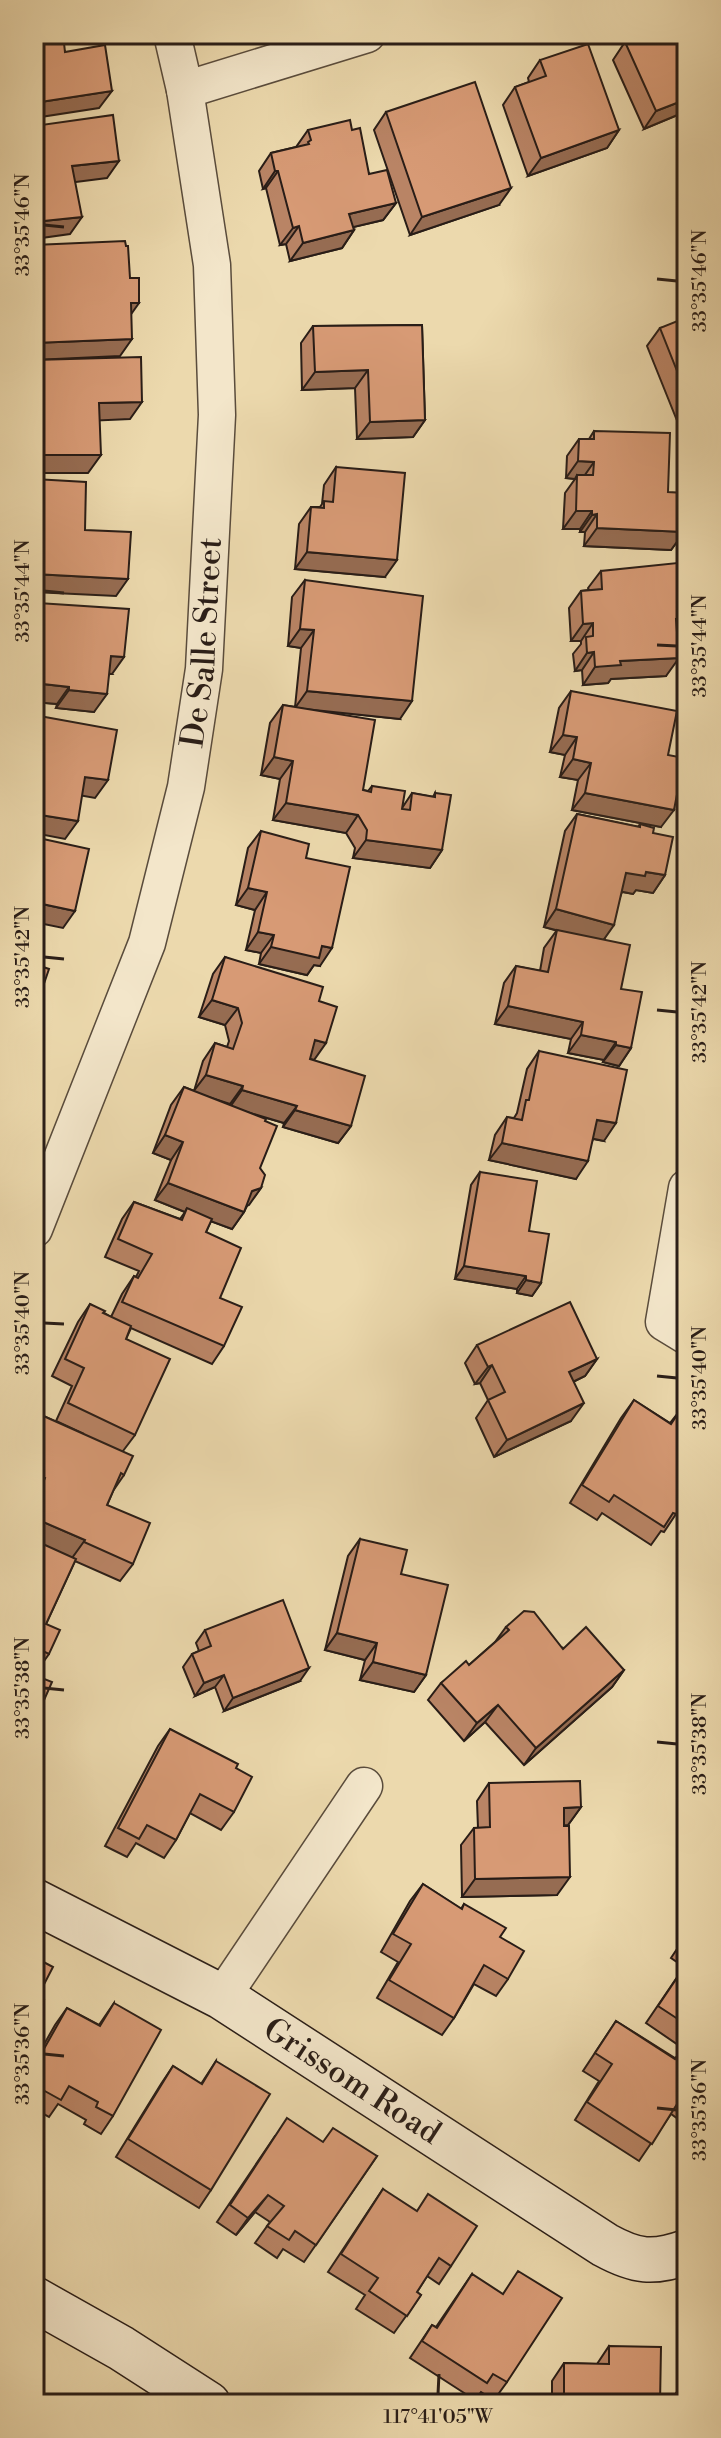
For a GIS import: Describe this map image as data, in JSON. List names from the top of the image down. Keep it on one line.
{"streets":{"street":["De Salle Street","Grissom Road"]},"coordinates":["33°35'46\"N","33°35'44\"N","33°35'42\"N","33°35'40\"N","33°35'38\"N","33°35'36\"N","117°41'05\"W"]}
